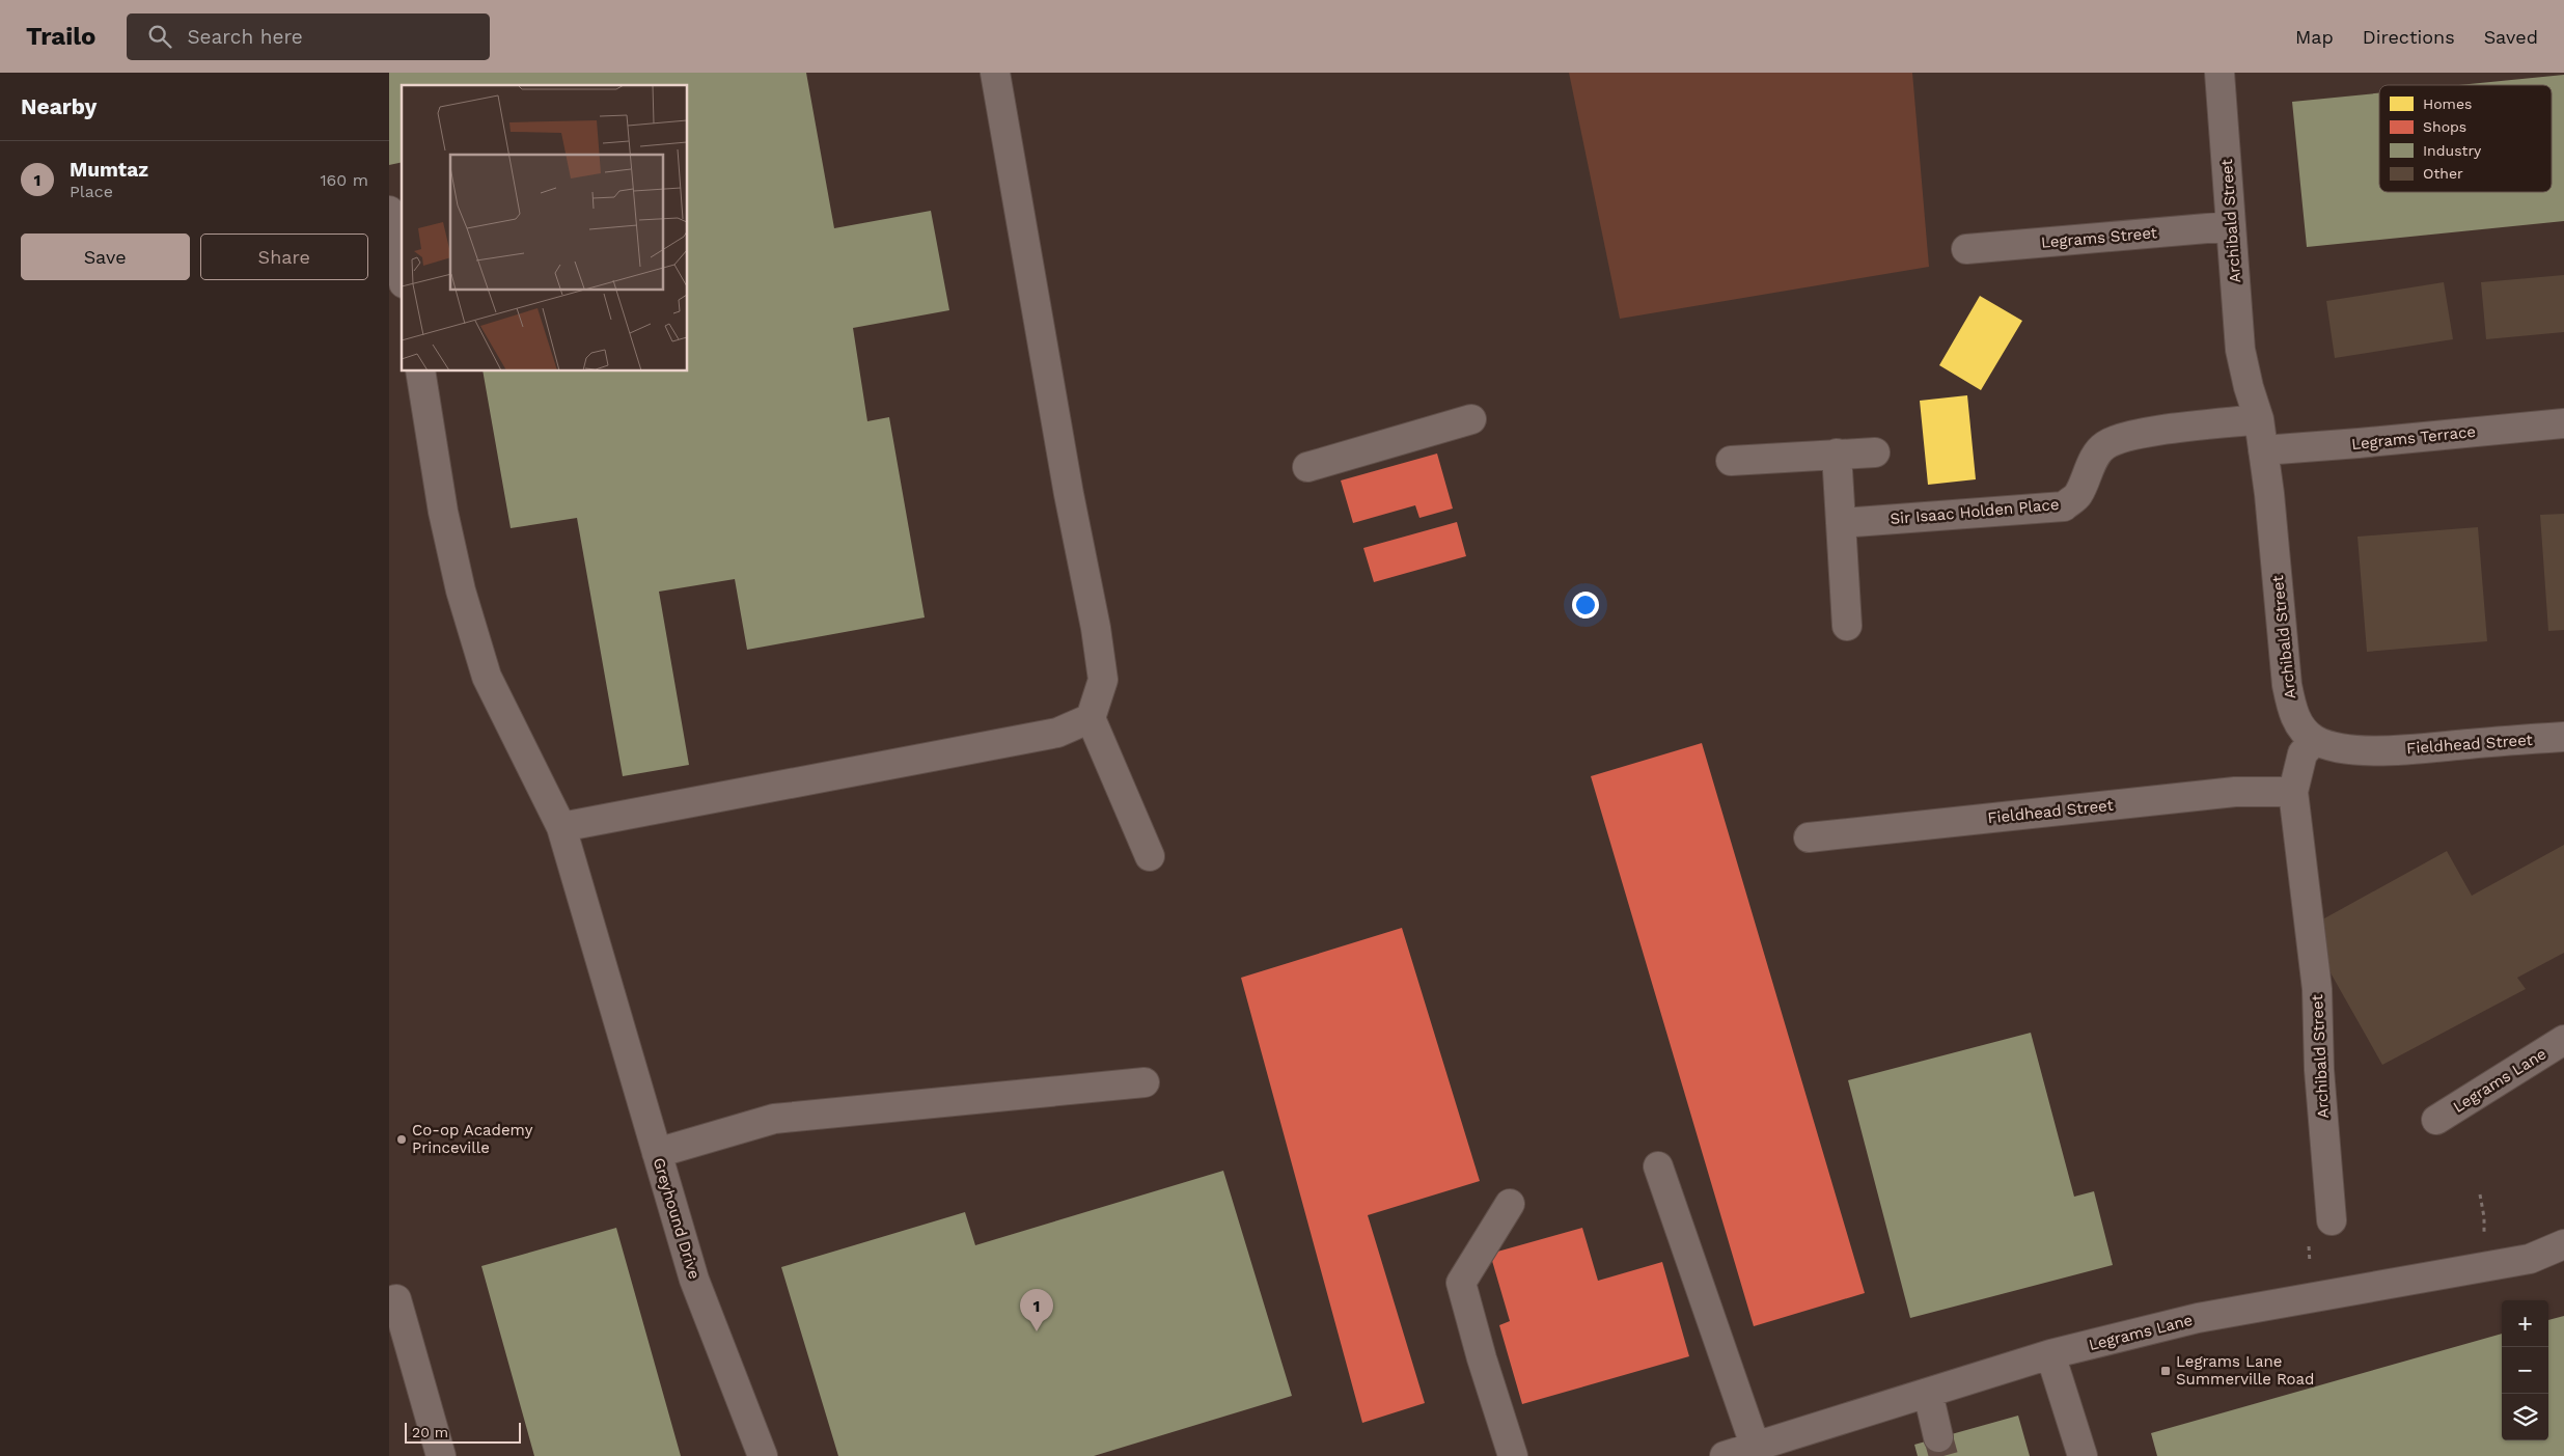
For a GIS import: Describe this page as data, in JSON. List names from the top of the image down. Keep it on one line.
{"streets":{"street":["Archibald Street","Legrams Street","Legrams Terrace","Sir Isaac Holden Place","Fieldhead Street","Legrams Lane","Greyhound Drive"]},"crossings":[["Archibald Street","Legrams Street"],["Archibald Street","Legrams Terrace"],["Archibald Street","Sir Isaac Holden Place"],["Archibald Street","Fieldhead Street"]],"places":{"other":["Co-op Academy Princeville"],"transit":["Legrams Lane Summerville Road"]},"legend":["Homes","Shops","Industry","Other"],"scale_bar":"20 m","page":{"header":"Trailo","search":"Search here","nav":["Map","Directions","Saved"],"heading":"Nearby","list":[{"mark":"1","name":"Mumtaz","note":"Place","value":"160 m"}],"buttons":["Save","Share"],"pins":"1","map_buttons":["+","−"],"scale":"20 m"}}
